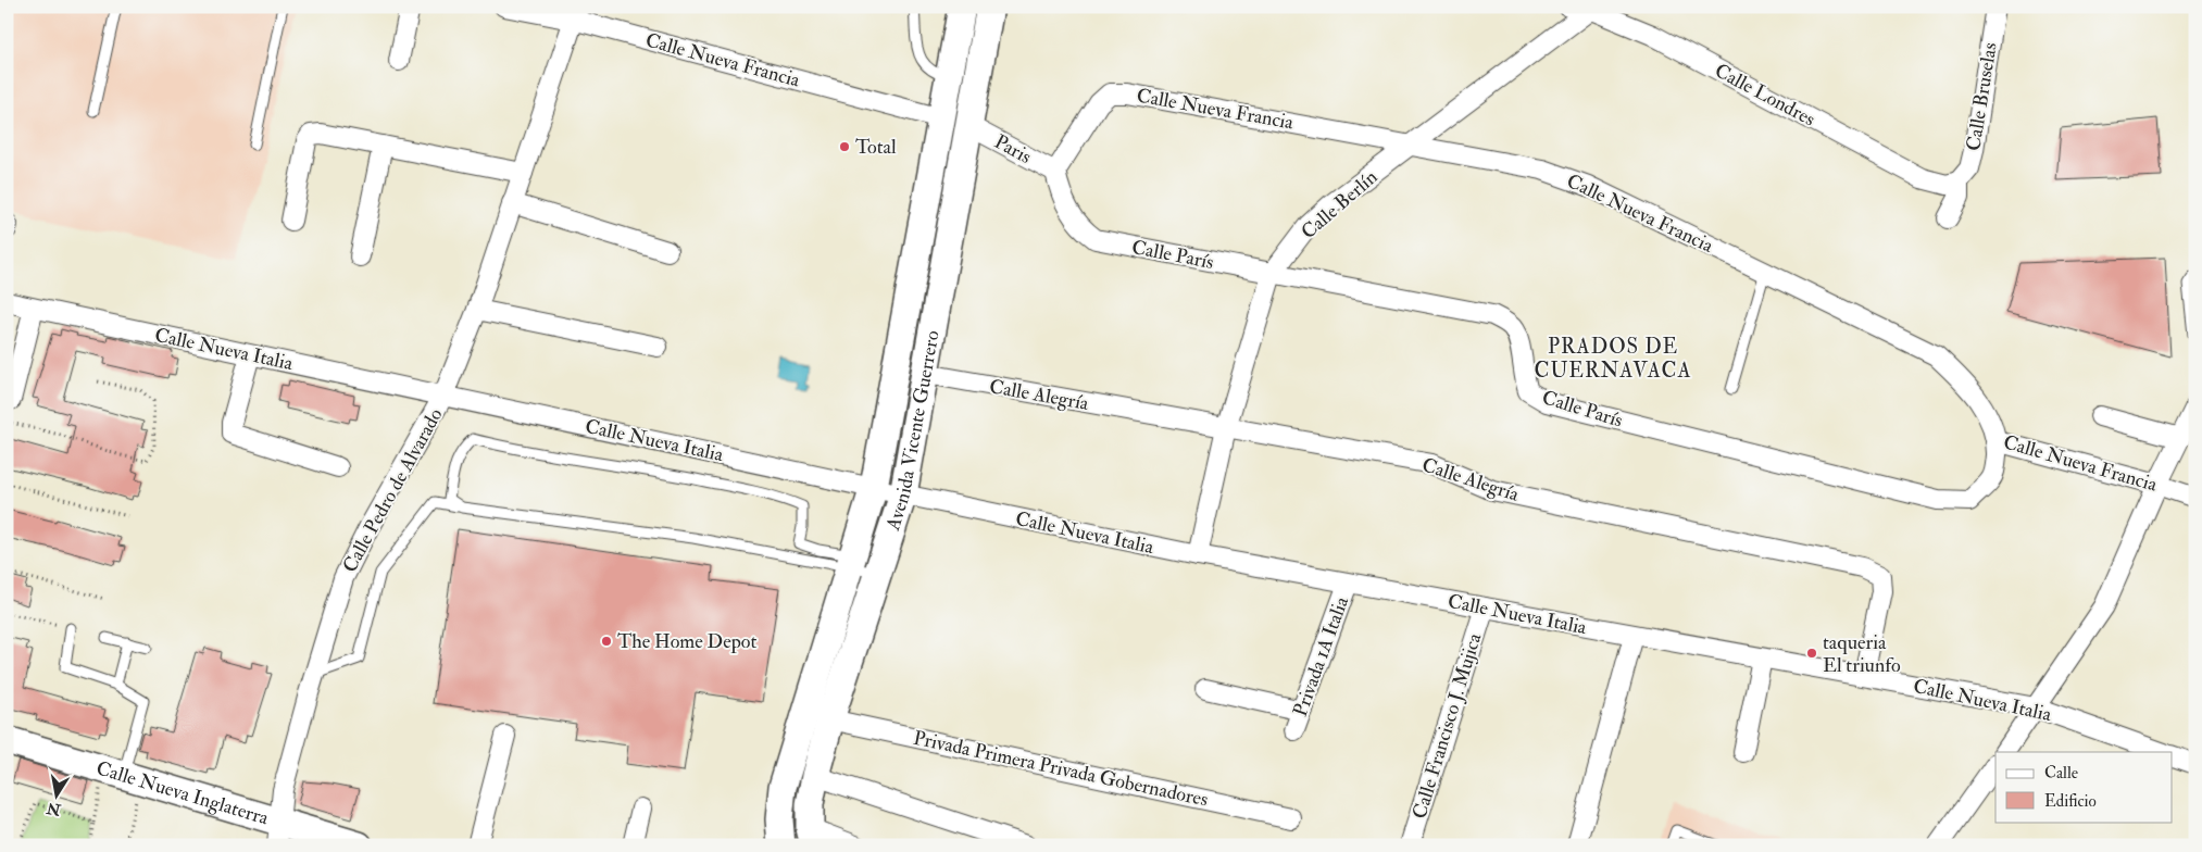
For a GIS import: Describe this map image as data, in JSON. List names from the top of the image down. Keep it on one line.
{"streets":{"main road":["Avenida Vicente Guerrero","Calle Nueva Inglaterra"],"street":["Calle Nueva Francia","Calle Londres","Calle Bruselas","Paris","Calle Berlín","Calle París","Calle Nueva Italia","Calle Alegría","Calle Pedro de Alvarado","Privada 1A Italia","Calle Francisco J. Mujica","Privada Primera Privada Gobernadores"]},"crossings":[["Calle Nueva Francia","Paris"],["Calle Nueva Francia","Calle Berlín"],["Calle Nueva Francia","Calle París"],["Calle Nueva Francia","Avenida Vicente Guerrero"],["Calle Nueva Francia","Calle Pedro de Alvarado"],["Calle Londres","Calle Bruselas"],["Calle Londres","Calle Berlín"],["Paris","Calle París"],["Paris","Avenida Vicente Guerrero"],["Calle Berlín","Calle París"],["Calle Berlín","Calle Nueva Italia"],["Calle Berlín","Calle Alegría"],["Calle Nueva Italia","Calle Alegría"],["Calle Nueva Italia","Avenida Vicente Guerrero"],["Calle Nueva Italia","Calle Pedro de Alvarado"],["Calle Nueva Italia","Privada 1A Italia"],["Calle Nueva Italia","Calle Francisco J. Mujica"],["Calle Alegría","Avenida Vicente Guerrero"],["Avenida Vicente Guerrero","Privada Primera Privada Gobernadores"],["Calle Pedro de Alvarado","Calle Nueva Inglaterra"]],"districts":["PRADOS DE CUERNAVACA"],"places":["Total","The Home Depot","taqueria El triunfo"],"legend":["Calle","Edificio"],"north":"bottom"}
